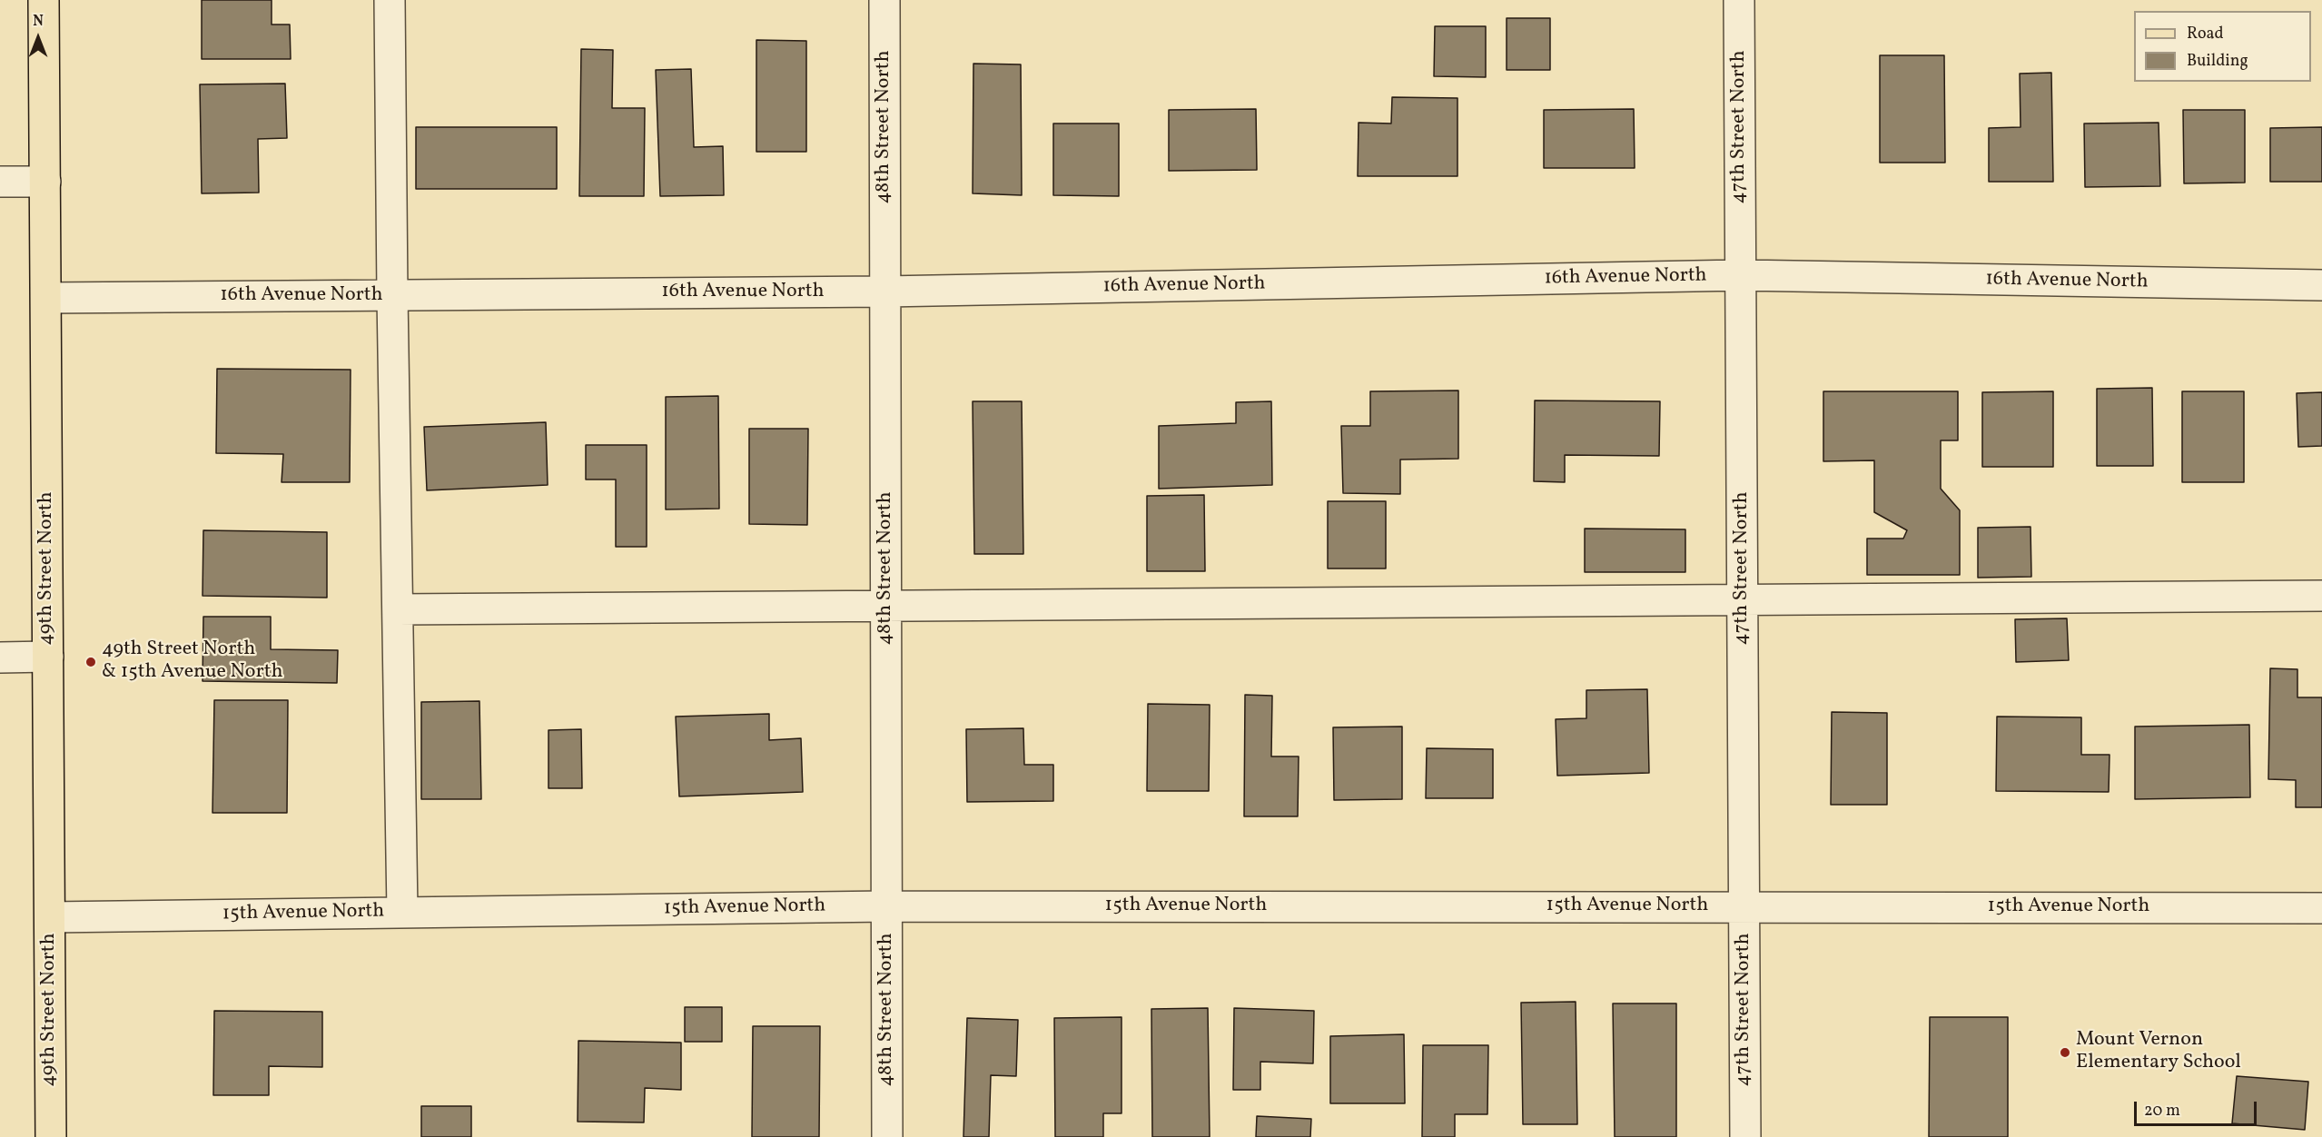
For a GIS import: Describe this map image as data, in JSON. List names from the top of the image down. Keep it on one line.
{"streets":{"main road":["49th Street North"],"street":["48th Street North","47th Street North","16th Avenue North","15th Avenue North"]},"crossings":[["48th Street North","16th Avenue North"],["48th Street North","15th Avenue North"],["47th Street North","16th Avenue North"],["47th Street North","15th Avenue North"],["16th Avenue North","49th Street North"],["49th Street North","15th Avenue North"]],"places":["49th Street North & 15th Avenue North","Mount Vernon Elementary School"],"legend":["Road","Building"],"scale_bar":"20 m","north":"top"}
